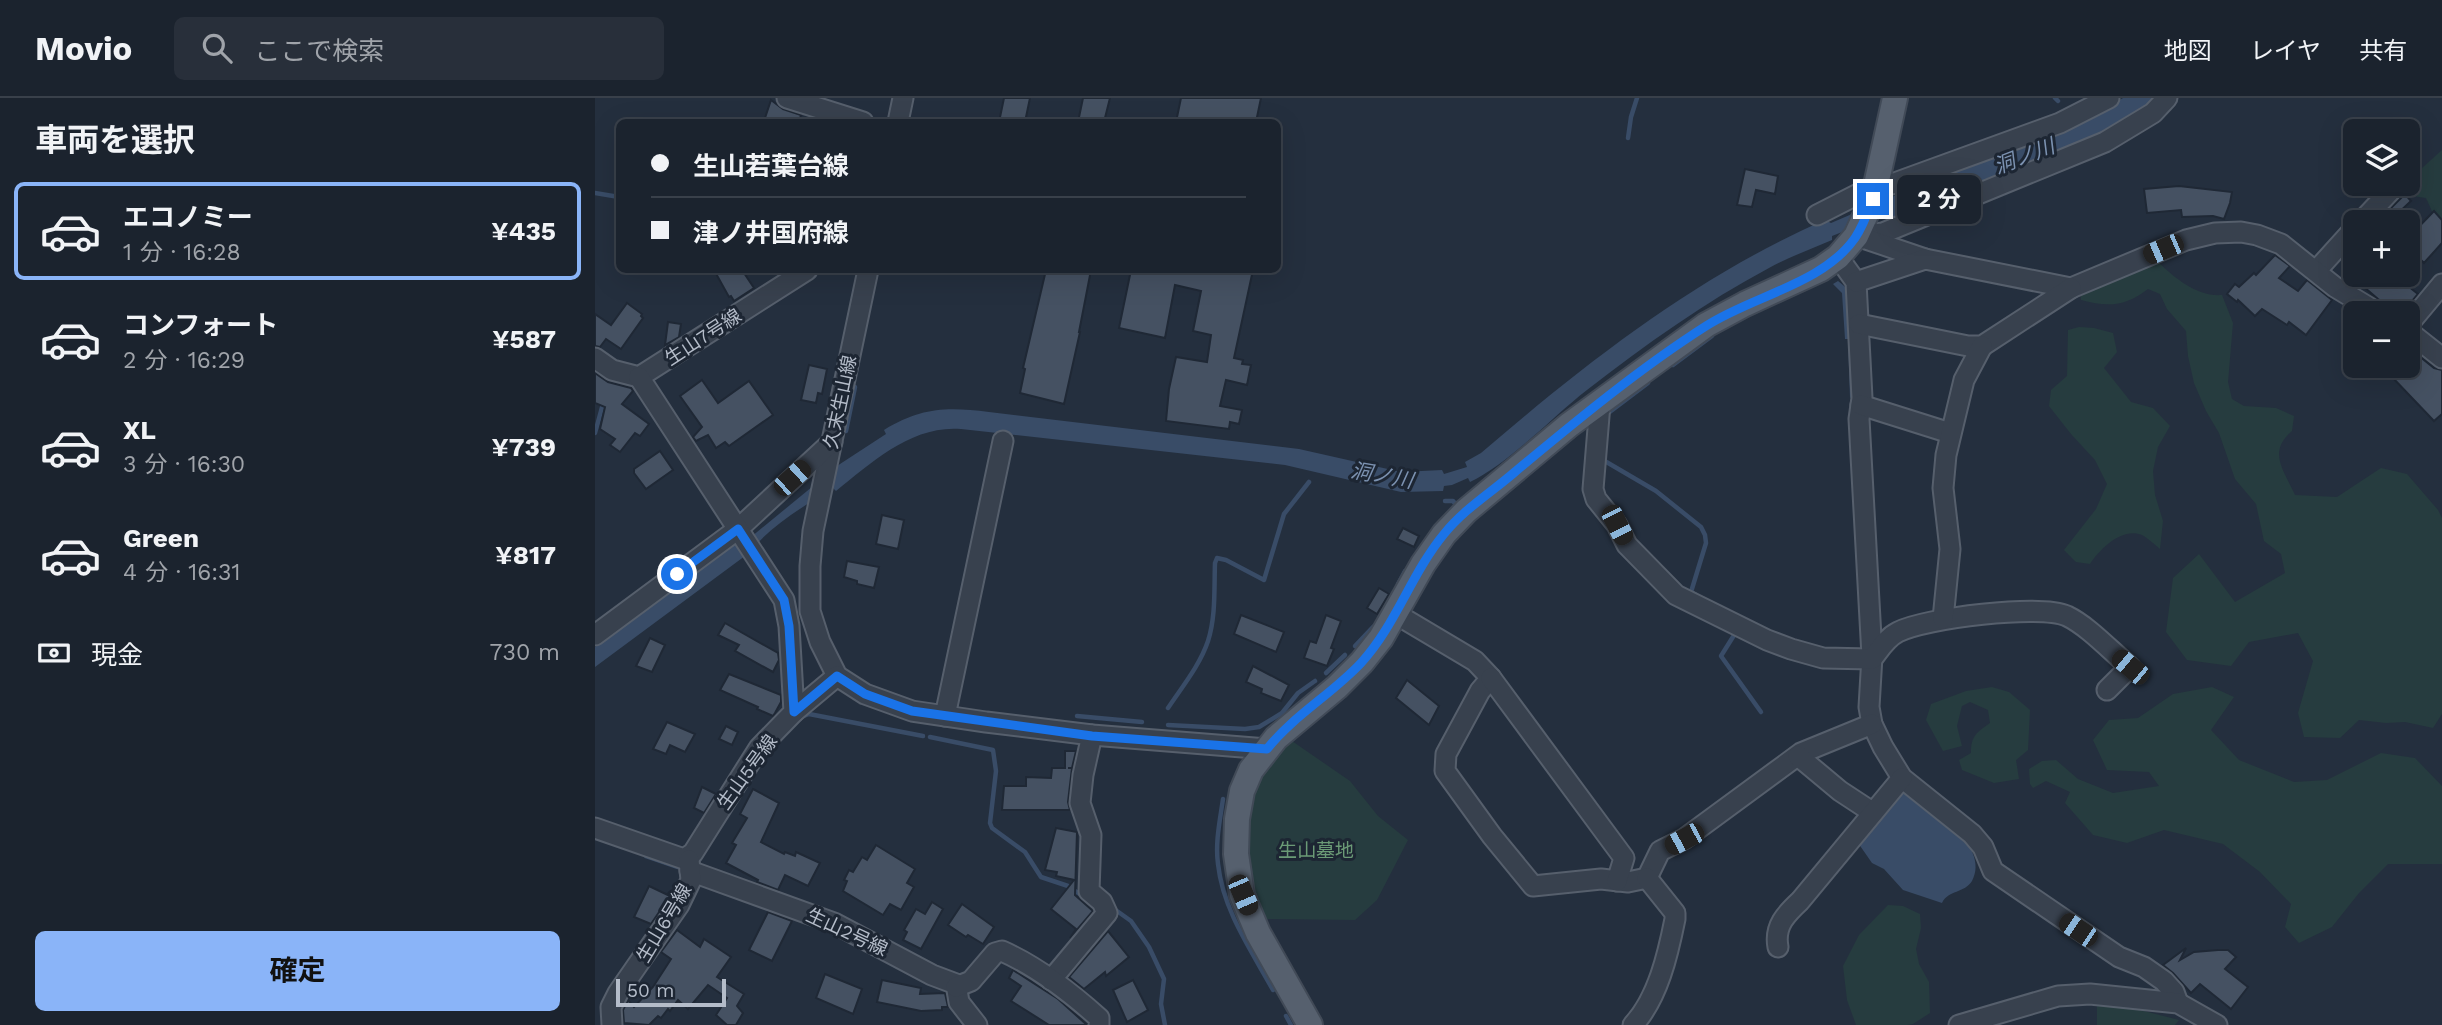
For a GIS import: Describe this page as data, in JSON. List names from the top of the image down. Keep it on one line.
{"streets":{"street":["生山7号線","久末生山線","生山5号線","生山6号線","生山2号線"]},"crossings":[["久末生山線","生山5号線"],["生山5号線","生山6号線"],["生山5号線","生山2号線"],["生山6号線","生山2号線"]],"water":["洞ノ川"],"parks":["生山墓地"],"scale_bar":"50 m","page":{"header":"Movio","search":"ここで検索","nav":["地図","レイヤ","共有"],"heading":"車両を選択","map_buttons":["+","−"],"banner":["生山若葉台線","津ノ井国府線"],"bubble":"2 分","list":[{"name":"エコノミー","note":"1 分 · 16:28","value":"¥435"},{"name":"コンフォート","note":"2 分 · 16:29","value":"¥587"},{"name":"XL","note":"3 分 · 16:30","value":"¥739"},{"name":"Green","note":"4 分 · 16:31","value":"¥817"}],"pay":["現金","730 m"],"buttons":"確定","scale":"50 m"}}
